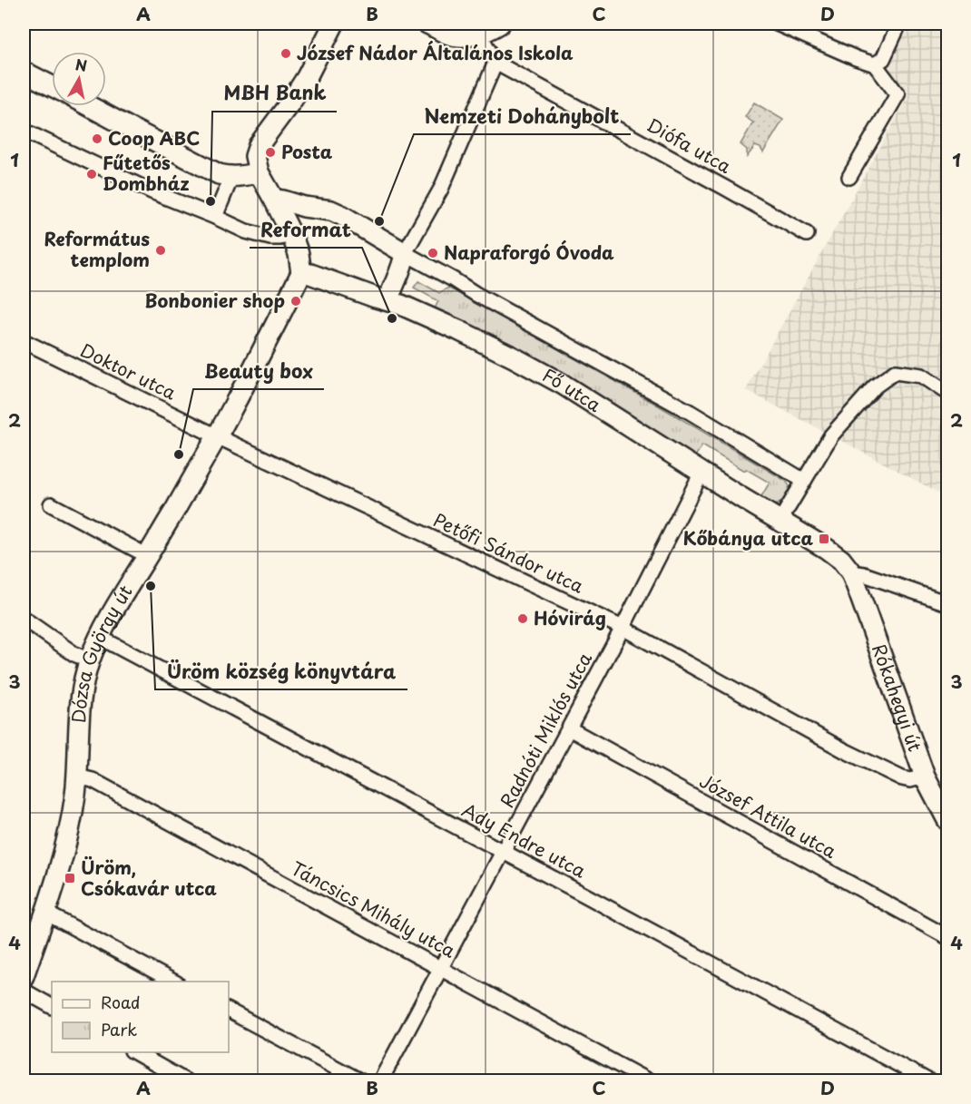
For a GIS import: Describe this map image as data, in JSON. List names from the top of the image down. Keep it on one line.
{"streets":{"street":["Diófa utca","Doktor utca","Fő utca","Petőfi Sándor utca","Dózsa György út","Rókahegyi út","Radnóti Miklós utca","József Attila utca","Ady Endre utca","Táncsics Mihály utca"]},"crossings":[["Doktor utca","Petőfi Sándor utca"],["Doktor utca","Dózsa György út"],["Fő utca","Dózsa György út"],["Fő utca","Rókahegyi út"],["Fő utca","Radnóti Miklós utca"],["Petőfi Sándor utca","Dózsa György út"],["Petőfi Sándor utca","Rókahegyi út"],["Petőfi Sándor utca","Radnóti Miklós utca"],["Dózsa György út","Ady Endre utca"],["Dózsa György út","Táncsics Mihály utca"],["Radnóti Miklós utca","József Attila utca"],["Radnóti Miklós utca","Ady Endre utca"],["Radnóti Miklós utca","Táncsics Mihály utca"]],"places":{"other":["József Nádor Általános Iskola","Coop ABC","Posta","Fűtetős Dombház","MBH Bank","Nemzeti Dohánybolt","Református templom","Napraforgó Óvoda","Bonbonier shop","Reformat","Beauty box","Üröm község könyvtára","Hóvirág"],"transit":["Kőbánya utca","Üröm, Csókavár utca"]},"legend":["Road","Park"],"north":"top","grid":{"columns":["A","B","C","D"],"rows":["1","2","3","4"]}}
